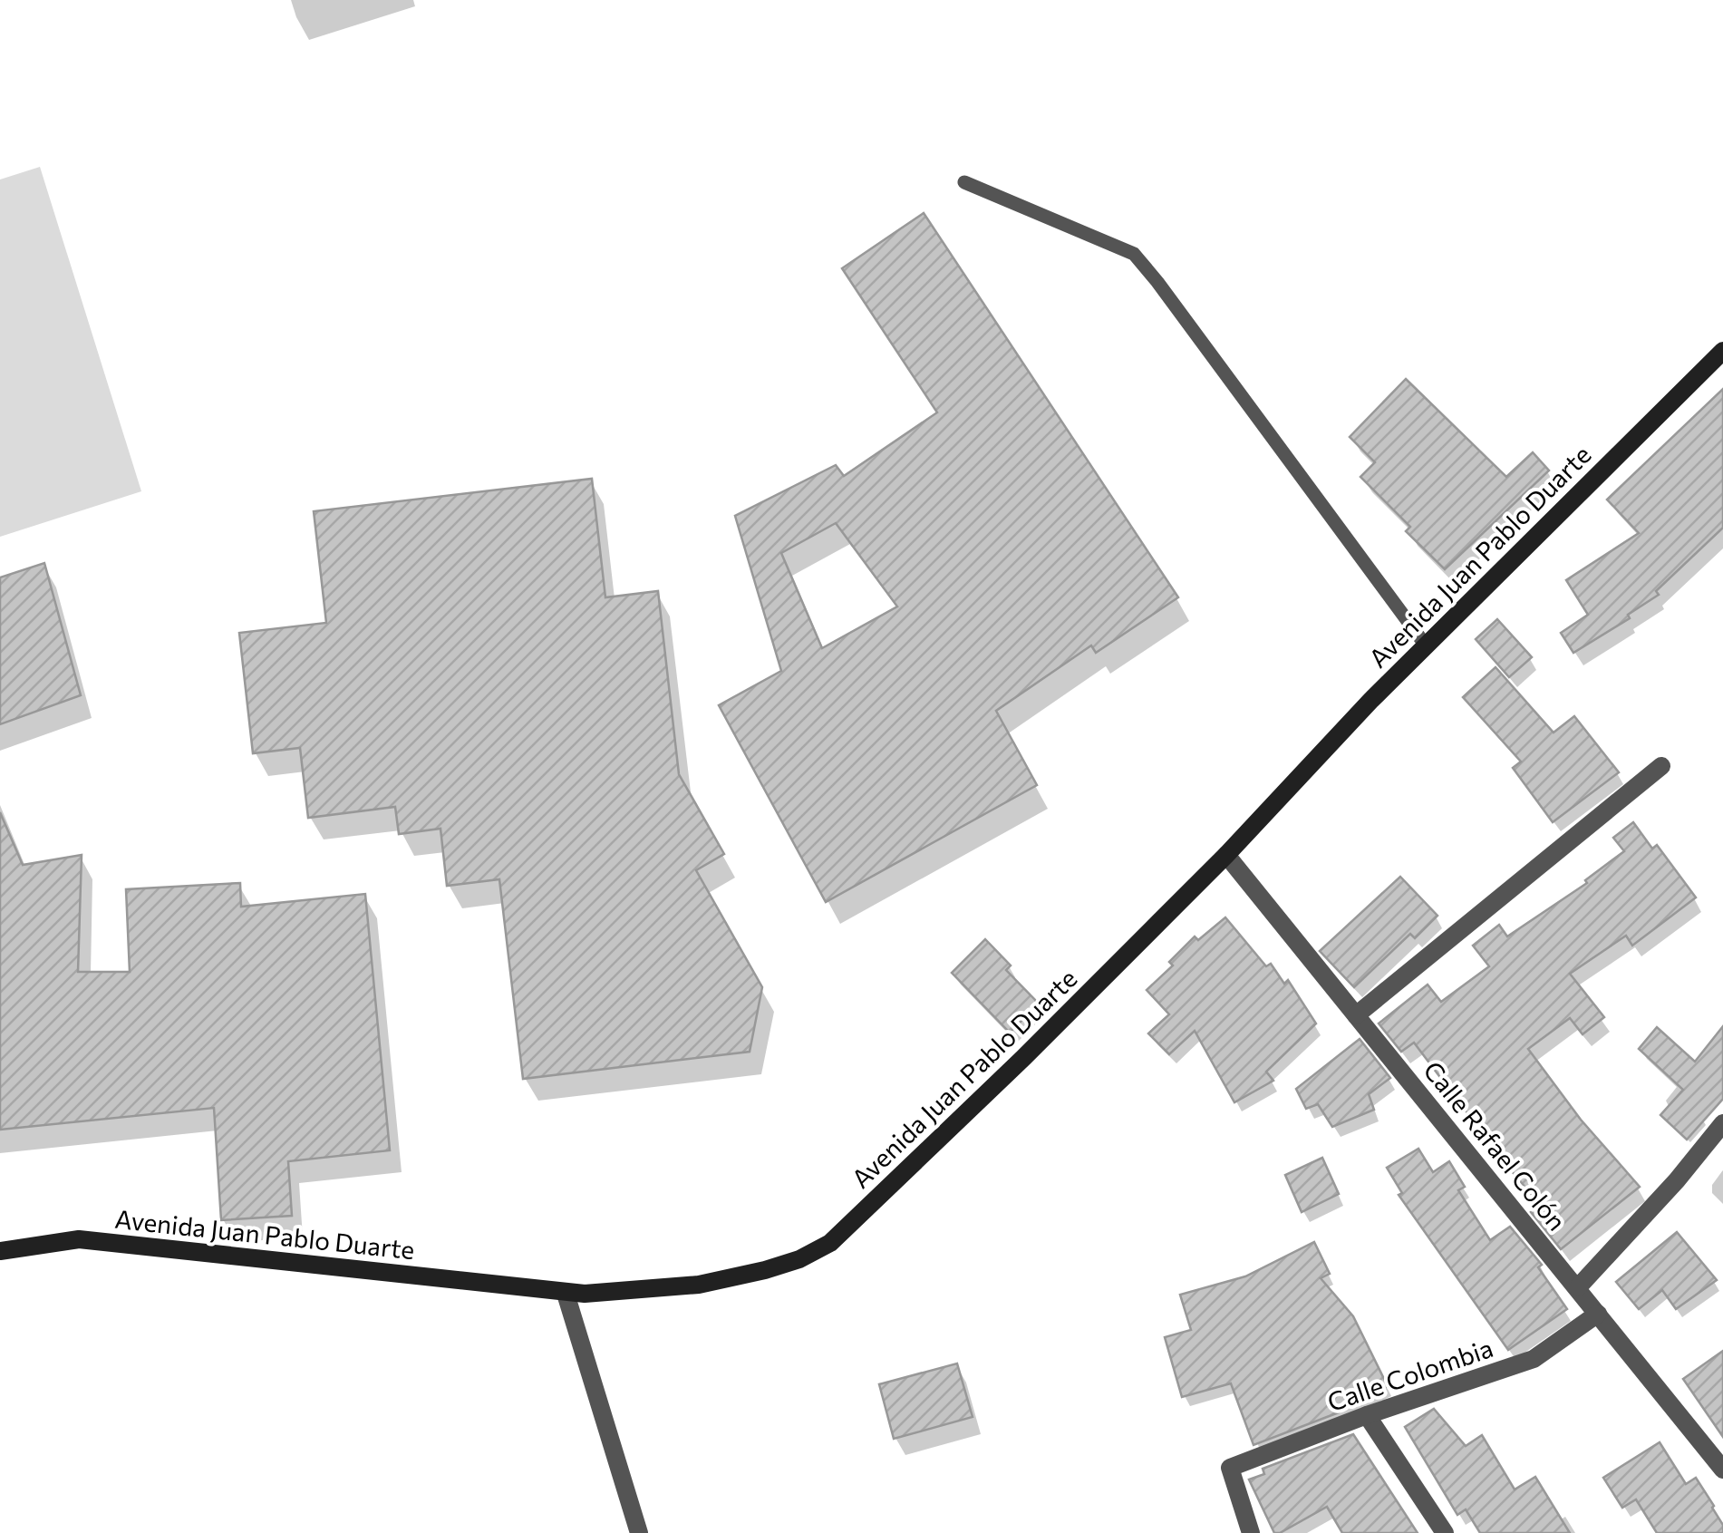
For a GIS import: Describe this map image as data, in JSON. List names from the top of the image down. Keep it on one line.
{"streets":{"main road":["Avenida Juan Pablo Duarte"],"street":["Calle Rafael Colón","Calle Colombia"]},"crossings":[["Avenida Juan Pablo Duarte","Calle Rafael Colón"],["Calle Rafael Colón","Calle Colombia"]]}
